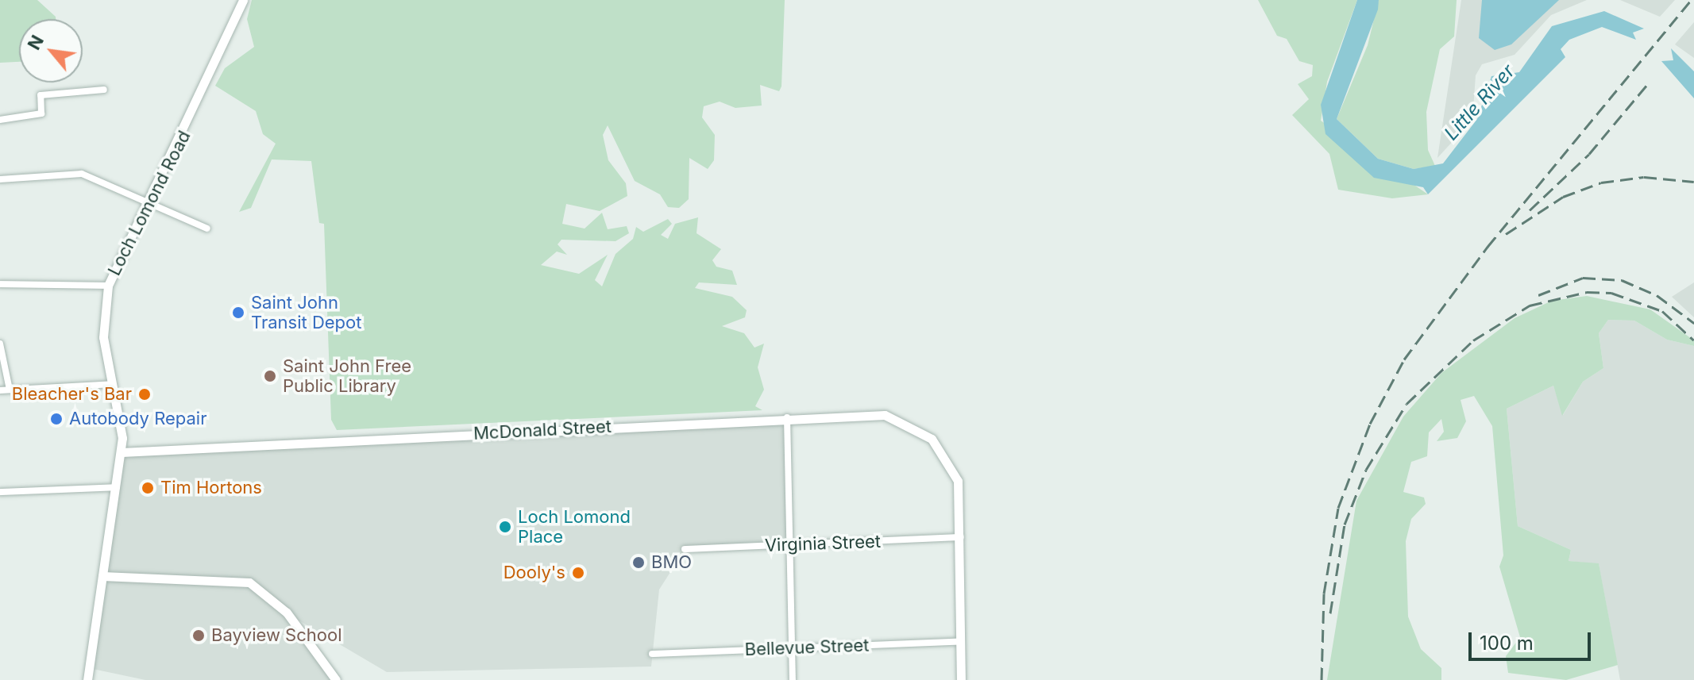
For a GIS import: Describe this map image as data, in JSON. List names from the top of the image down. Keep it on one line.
{"streets":{"street":["Loch Lomond Road","McDonald Street","Virginia Street","Bellevue Street"]},"crossings":[["Loch Lomond Road","McDonald Street"],["McDonald Street","Virginia Street"]],"water":["Little River"],"places":["Saint John Transit Depot","Saint John Free Public Library","Bleacher's Bar","Autobody Repair","Tim Hortons","Loch Lomond Place","BMO","Dooly's","Bayview School"],"scale_bar":"100 m","north":"top left"}
